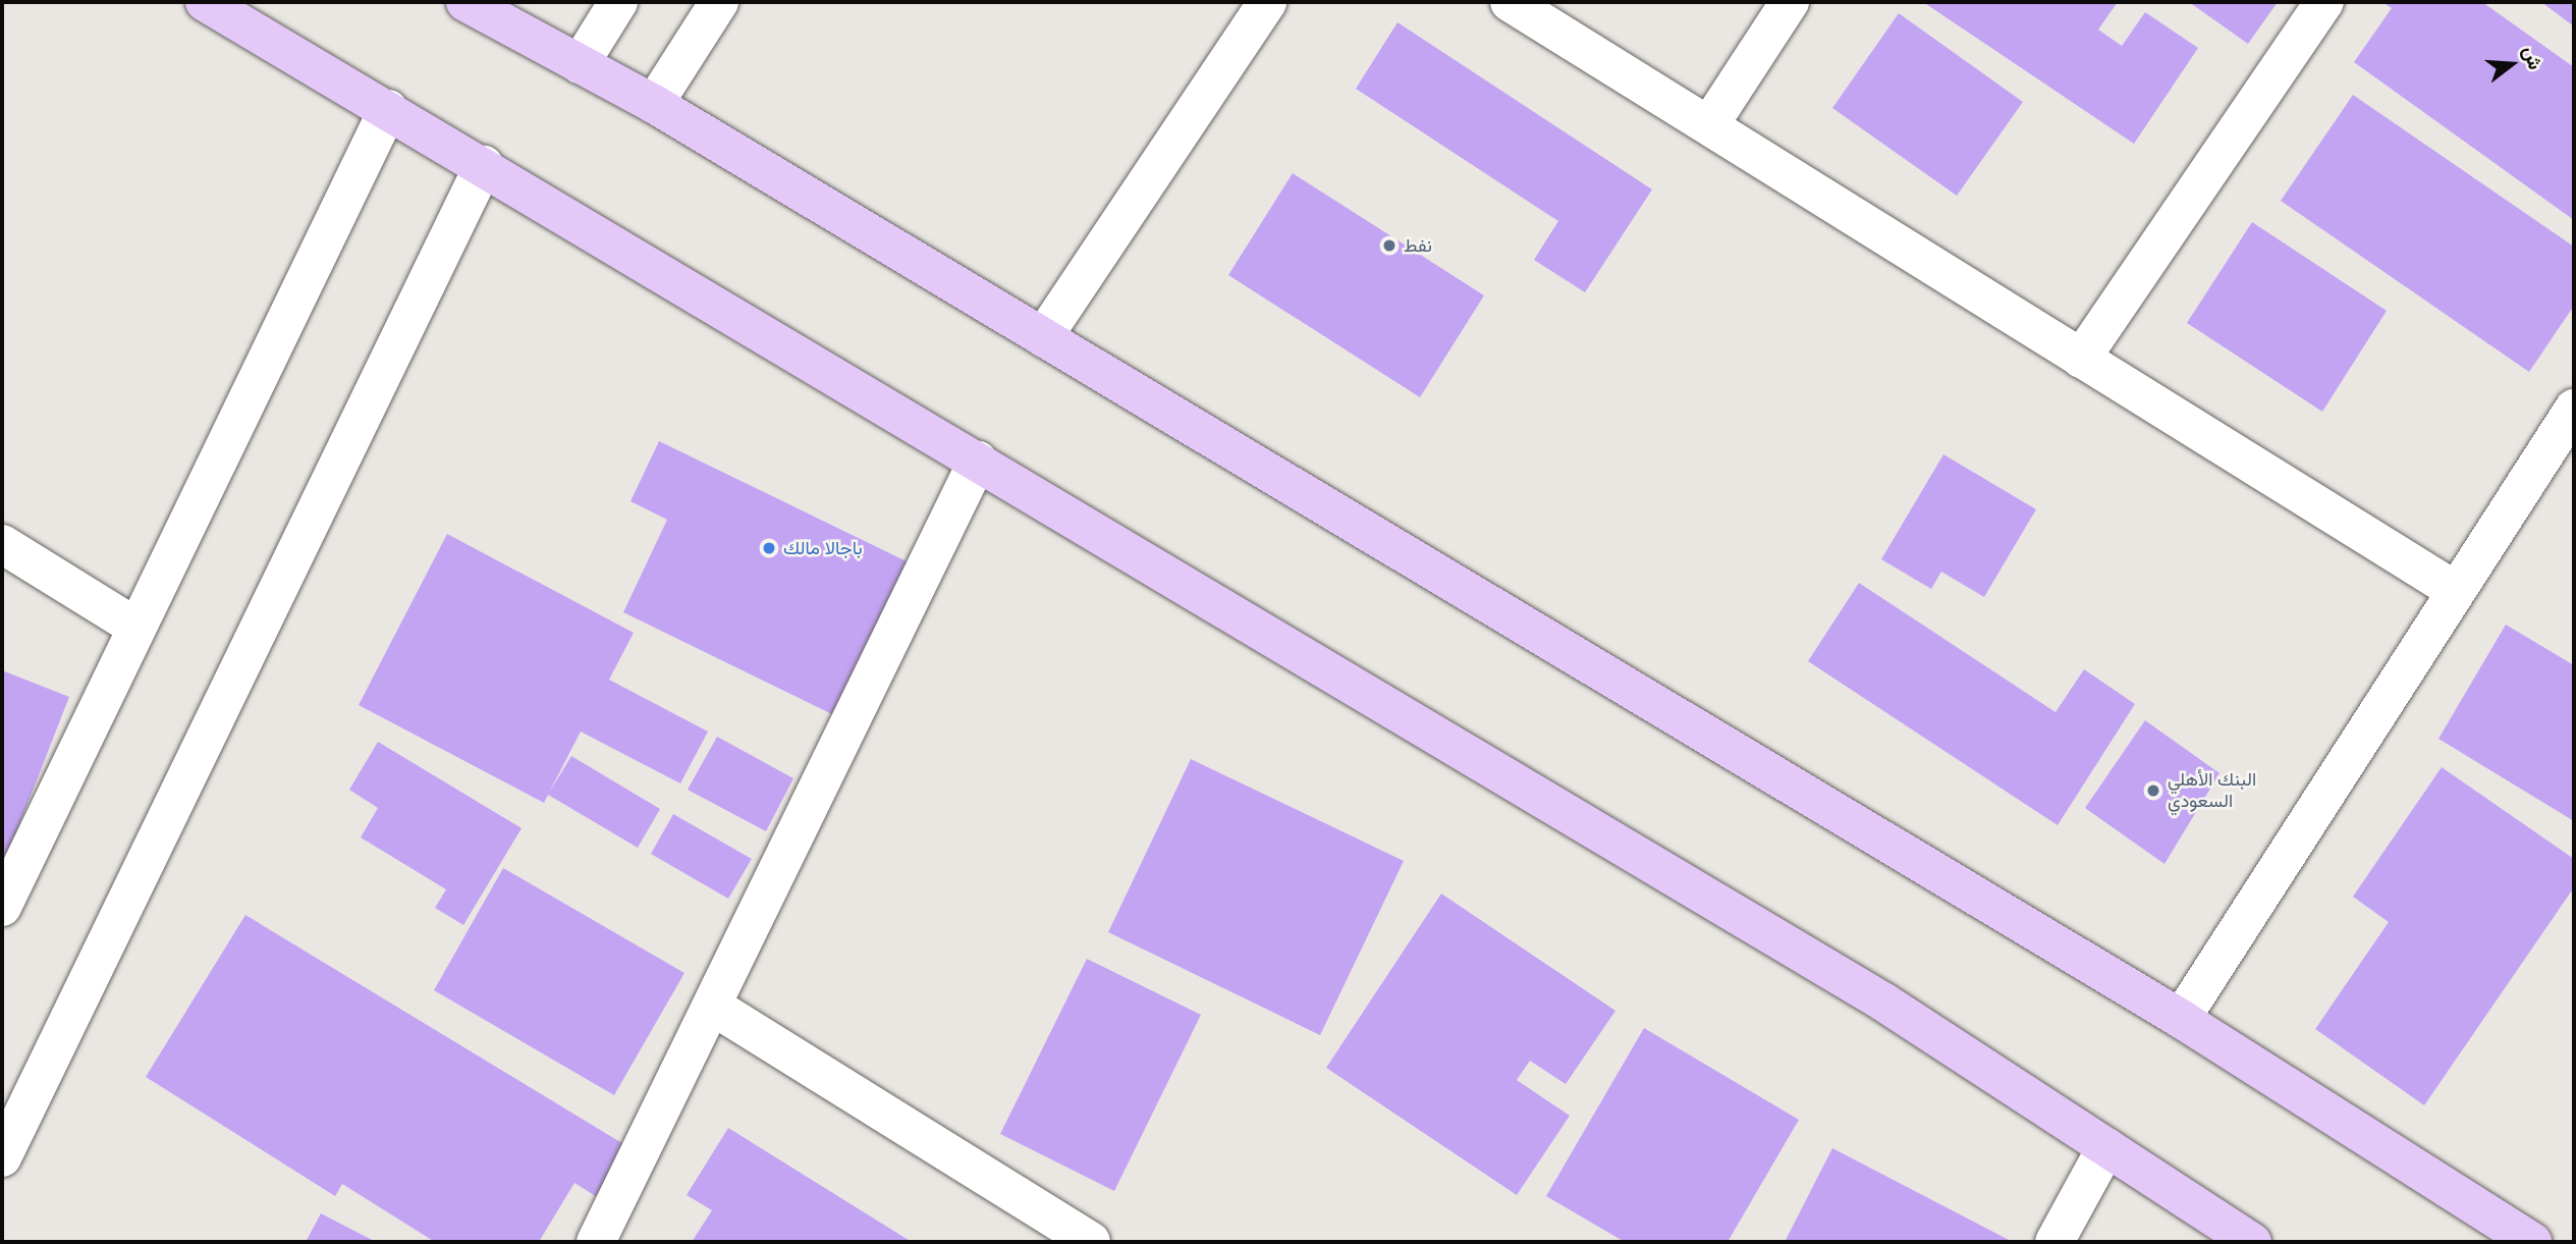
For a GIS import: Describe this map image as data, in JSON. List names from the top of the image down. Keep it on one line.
{"places":["نفط","باجالا مالك","البنك الأهلي السعودي"],"north":"right"}
